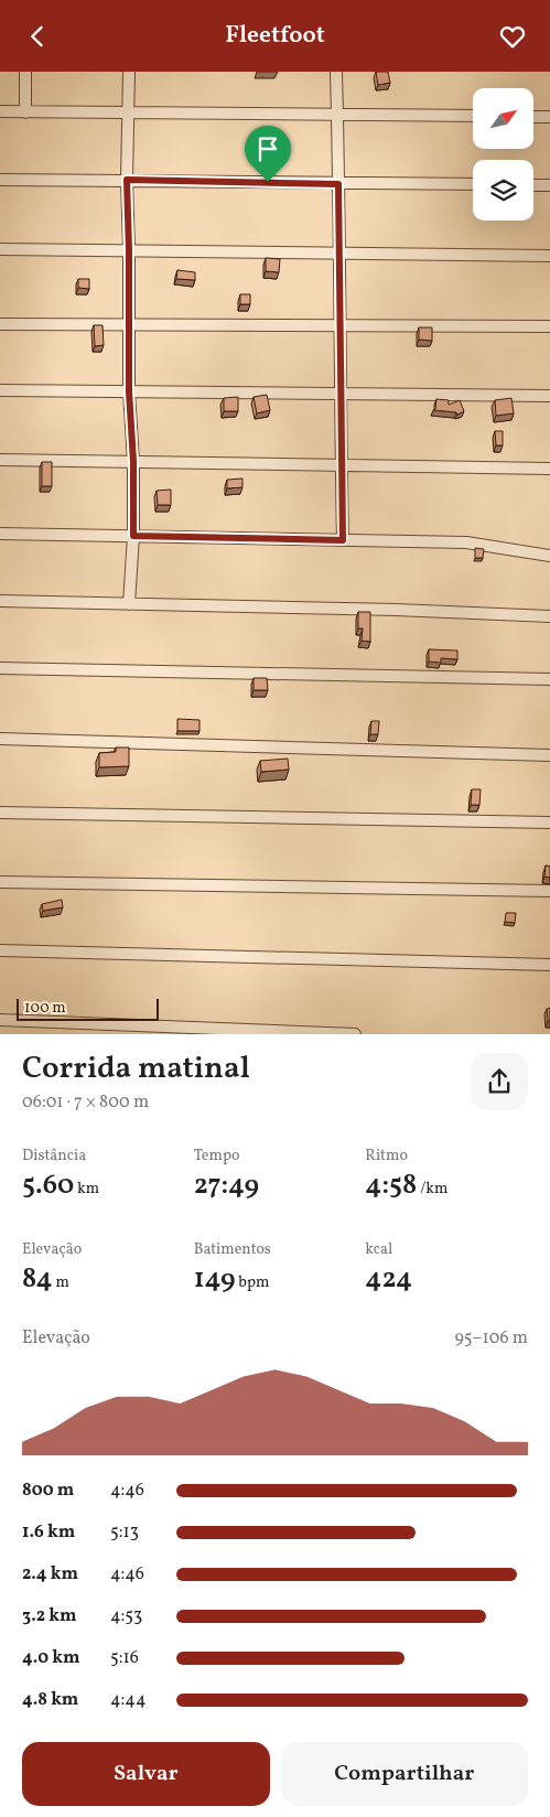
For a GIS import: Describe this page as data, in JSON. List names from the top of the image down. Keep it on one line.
{"scale_bar":"100 m","north":"top right","page":{"header":"Fleetfoot","scale":"100 m","heading":["Corrida matinal","06:01 · 7 × 800 m"],"stats":[["Distância","5.60 km"],["Tempo","27:49"],["Ritmo","4:58 /km"],["Elevação","84 m"],["Batimentos","149 bpm"],["kcal","424"]],"chart":["Elevação","95–106 m"],"list":[{"name":"800 m","note":"4:46"},{"name":"1.6 km","note":"5:13"},{"name":"2.4 km","note":"4:46"},{"name":"3.2 km","note":"4:53"},{"name":"4.0 km","note":"5:16"},{"name":"4.8 km","note":"4:44"}],"buttons":["Salvar","Compartilhar"]}}
